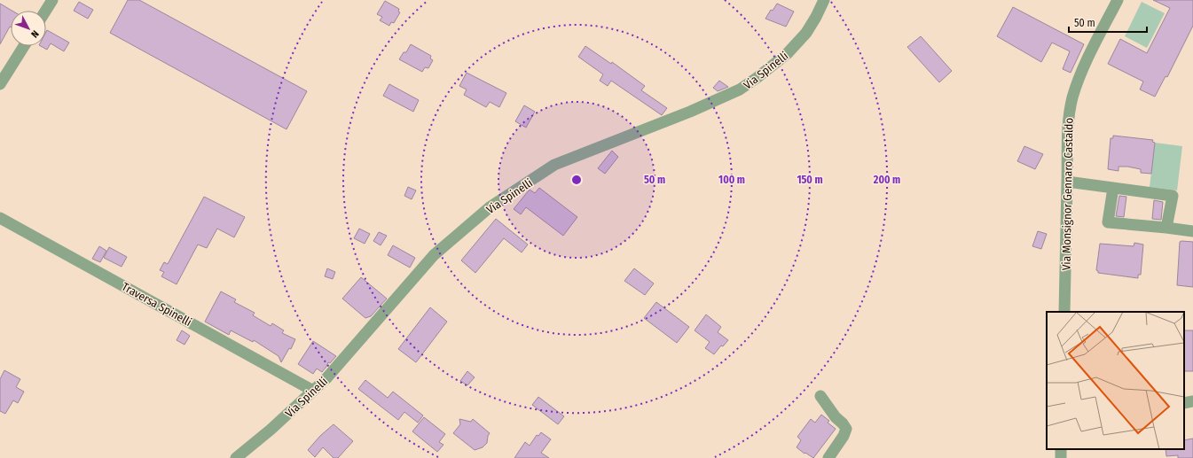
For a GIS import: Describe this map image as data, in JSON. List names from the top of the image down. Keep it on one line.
{"streets":{"street":["Via Spinelli","Via Monsignor Gennaro Castaldo","Traversa Spinelli"]},"crossings":[["Via Spinelli","Traversa Spinelli"]],"scale_bar":"50 m","north":"bottom right","rings":["50 m","100 m","150 m","200 m"]}
